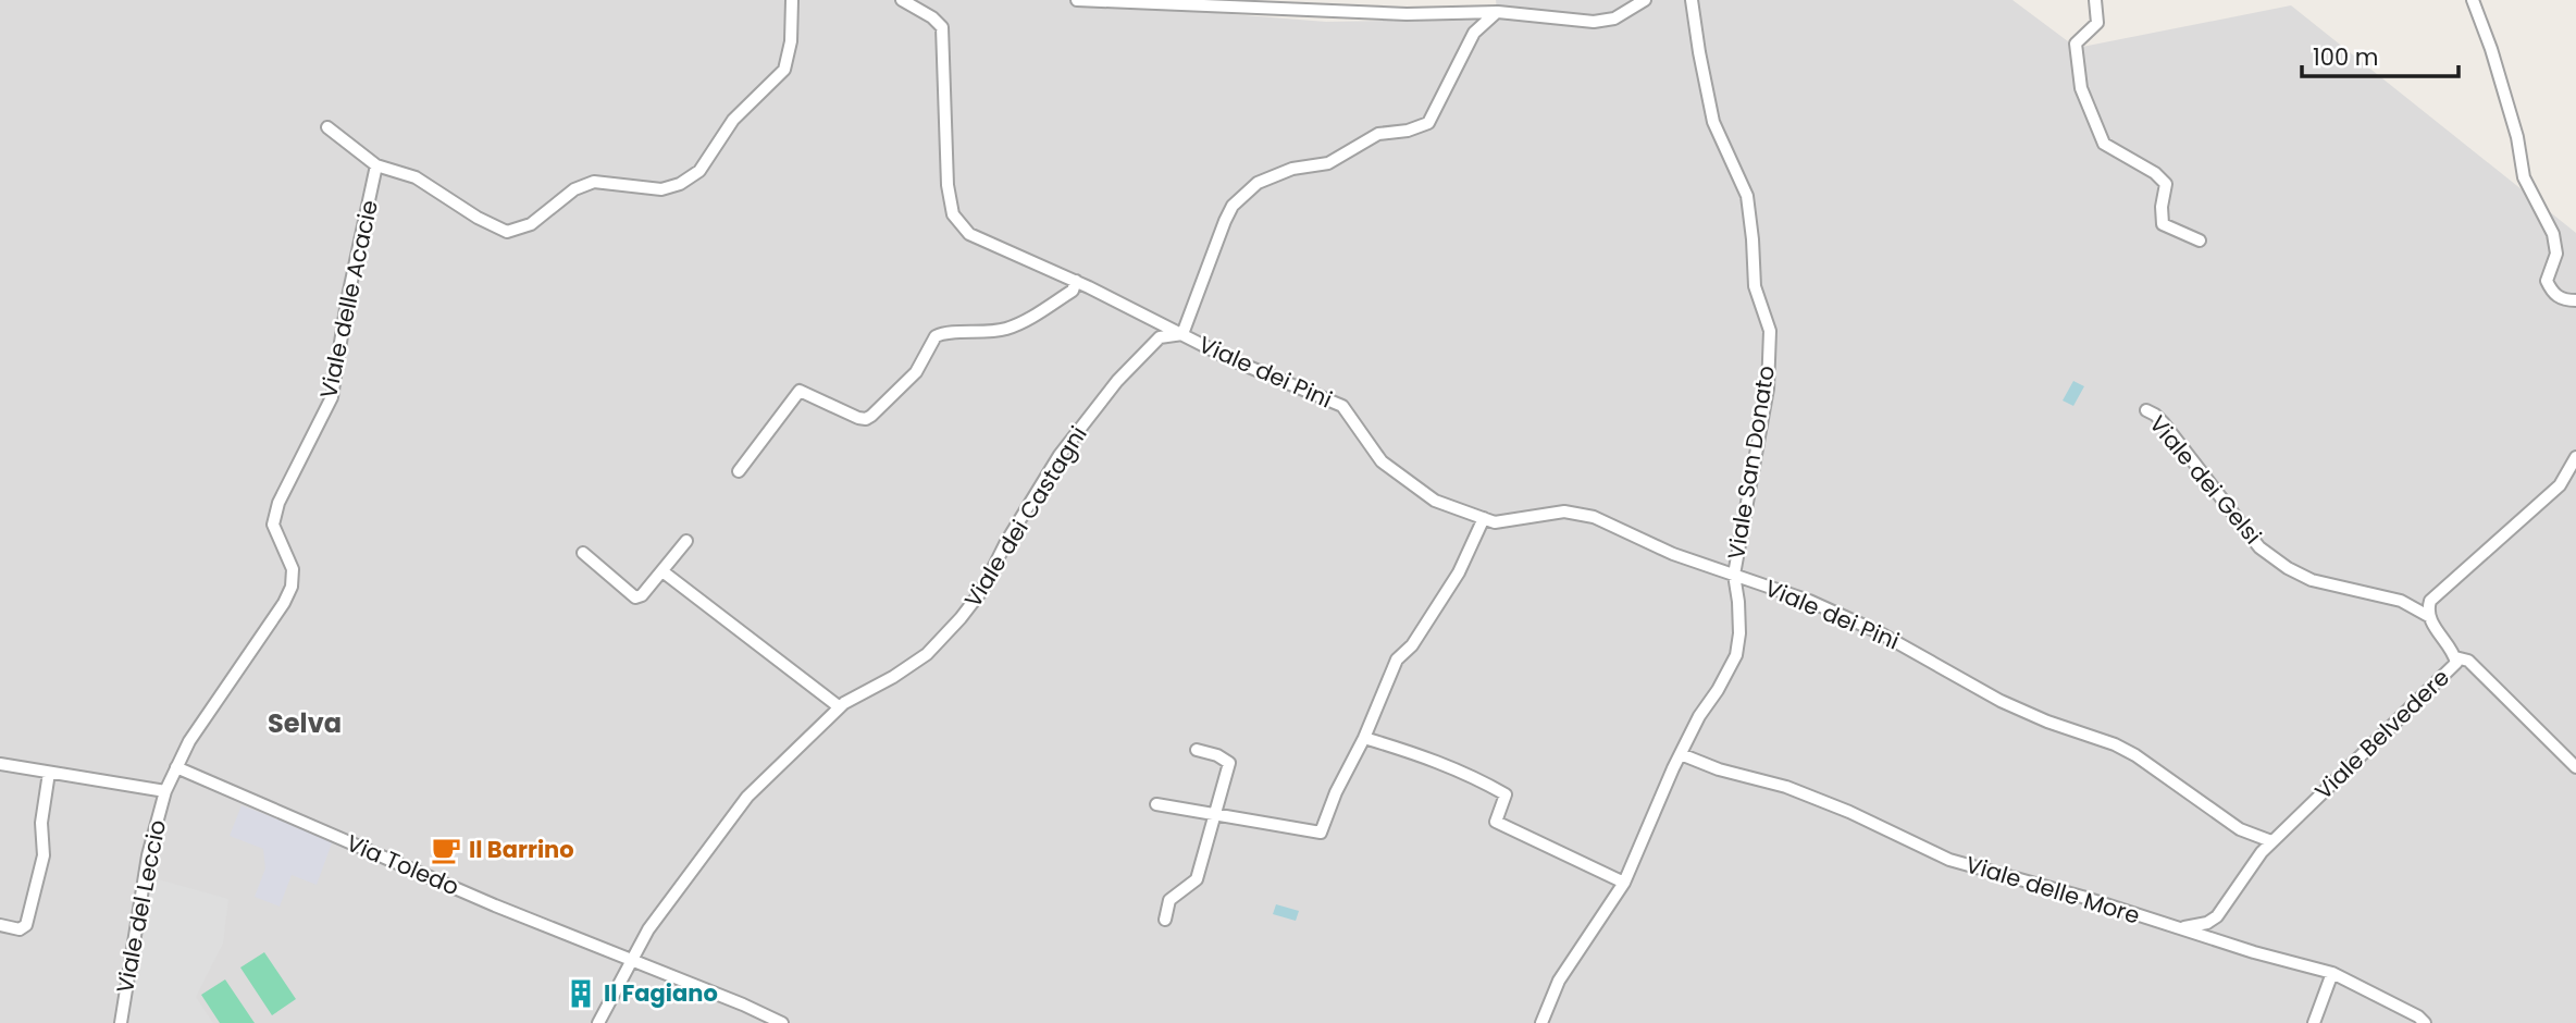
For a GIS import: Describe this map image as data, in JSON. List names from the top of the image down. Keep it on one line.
{"streets":{"street":["Viale delle Acacie","Viale dei Pini","Viale San Donato","Viale dei Gelsi","Viale dei Castagni","Viale Belvedere","Via Toledo","Viale delle More","Viale del Leccio"]},"crossings":[["Viale delle Acacie","Via Toledo"],["Viale delle Acacie","Viale del Leccio"],["Viale dei Pini","Viale San Donato"],["Viale dei Pini","Viale dei Castagni"],["Viale dei Pini","Viale Belvedere"],["Viale San Donato","Viale delle More"],["Viale dei Gelsi","Viale Belvedere"],["Viale dei Castagni","Via Toledo"],["Viale Belvedere","Viale delle More"]],"districts":["Selva"],"places":{"cafe":["Il Barrino"],"building":["Il Fagiano"]},"scale_bar":"100 m"}
